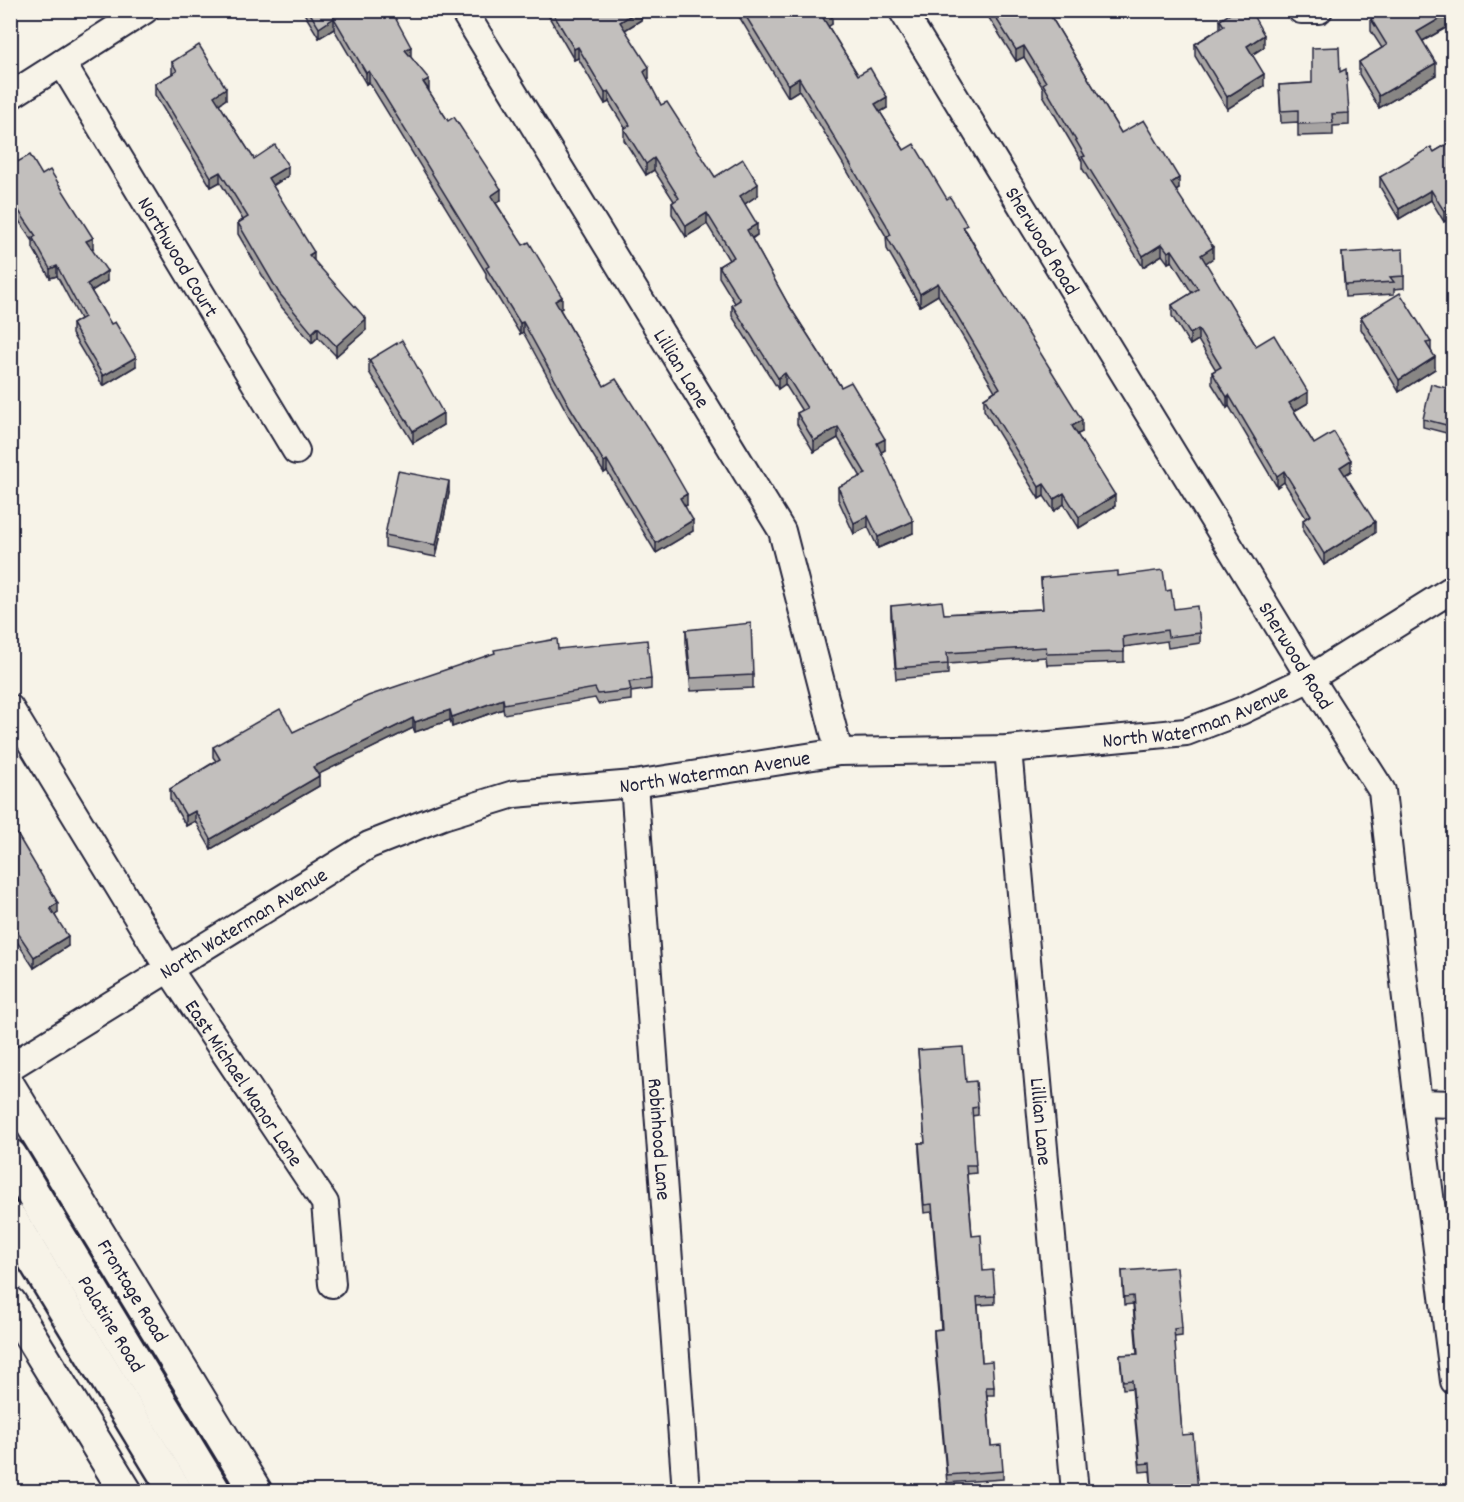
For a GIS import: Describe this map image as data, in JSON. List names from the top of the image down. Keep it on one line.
{"streets":{"highway":["Palatine Road"],"street":["Sherwood Road","Northwood Court","Lillian Lane","North Waterman Avenue","East Michael Manor Lane","Robinhood Lane","Frontage Road"]},"crossings":[["Sherwood Road","North Waterman Avenue"],["Lillian Lane","North Waterman Avenue"],["North Waterman Avenue","East Michael Manor Lane"],["North Waterman Avenue","Robinhood Lane"]]}
